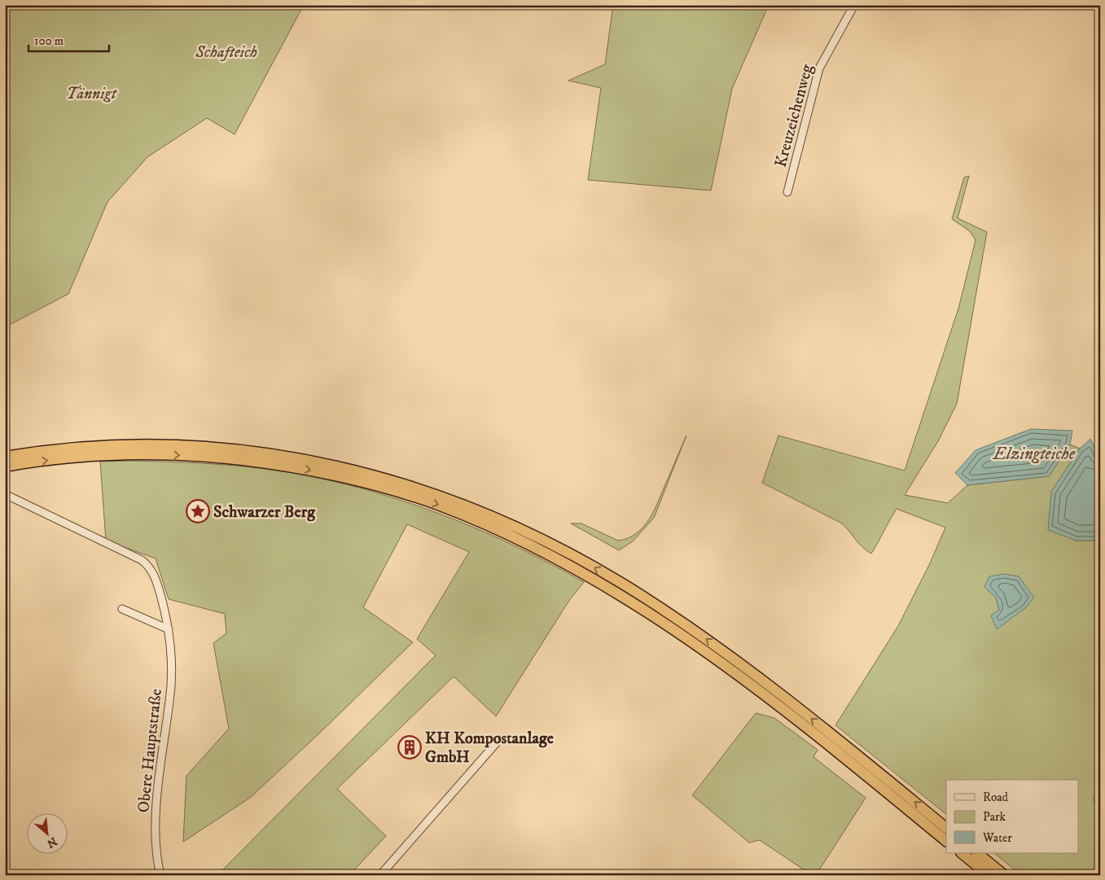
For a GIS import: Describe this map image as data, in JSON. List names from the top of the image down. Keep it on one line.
{"streets":{"street":["Kreuzeichenweg","Obere Hauptstraße"]},"water":["Elzingteiche"],"parks":["Schafteich","Tännigt"],"places":{"place":["Schwarzer Berg"],"building":["KH Kompostanlage GmbH"]},"legend":["Road","Park","Water"],"scale_bar":"100 m","north":"bottom right"}
